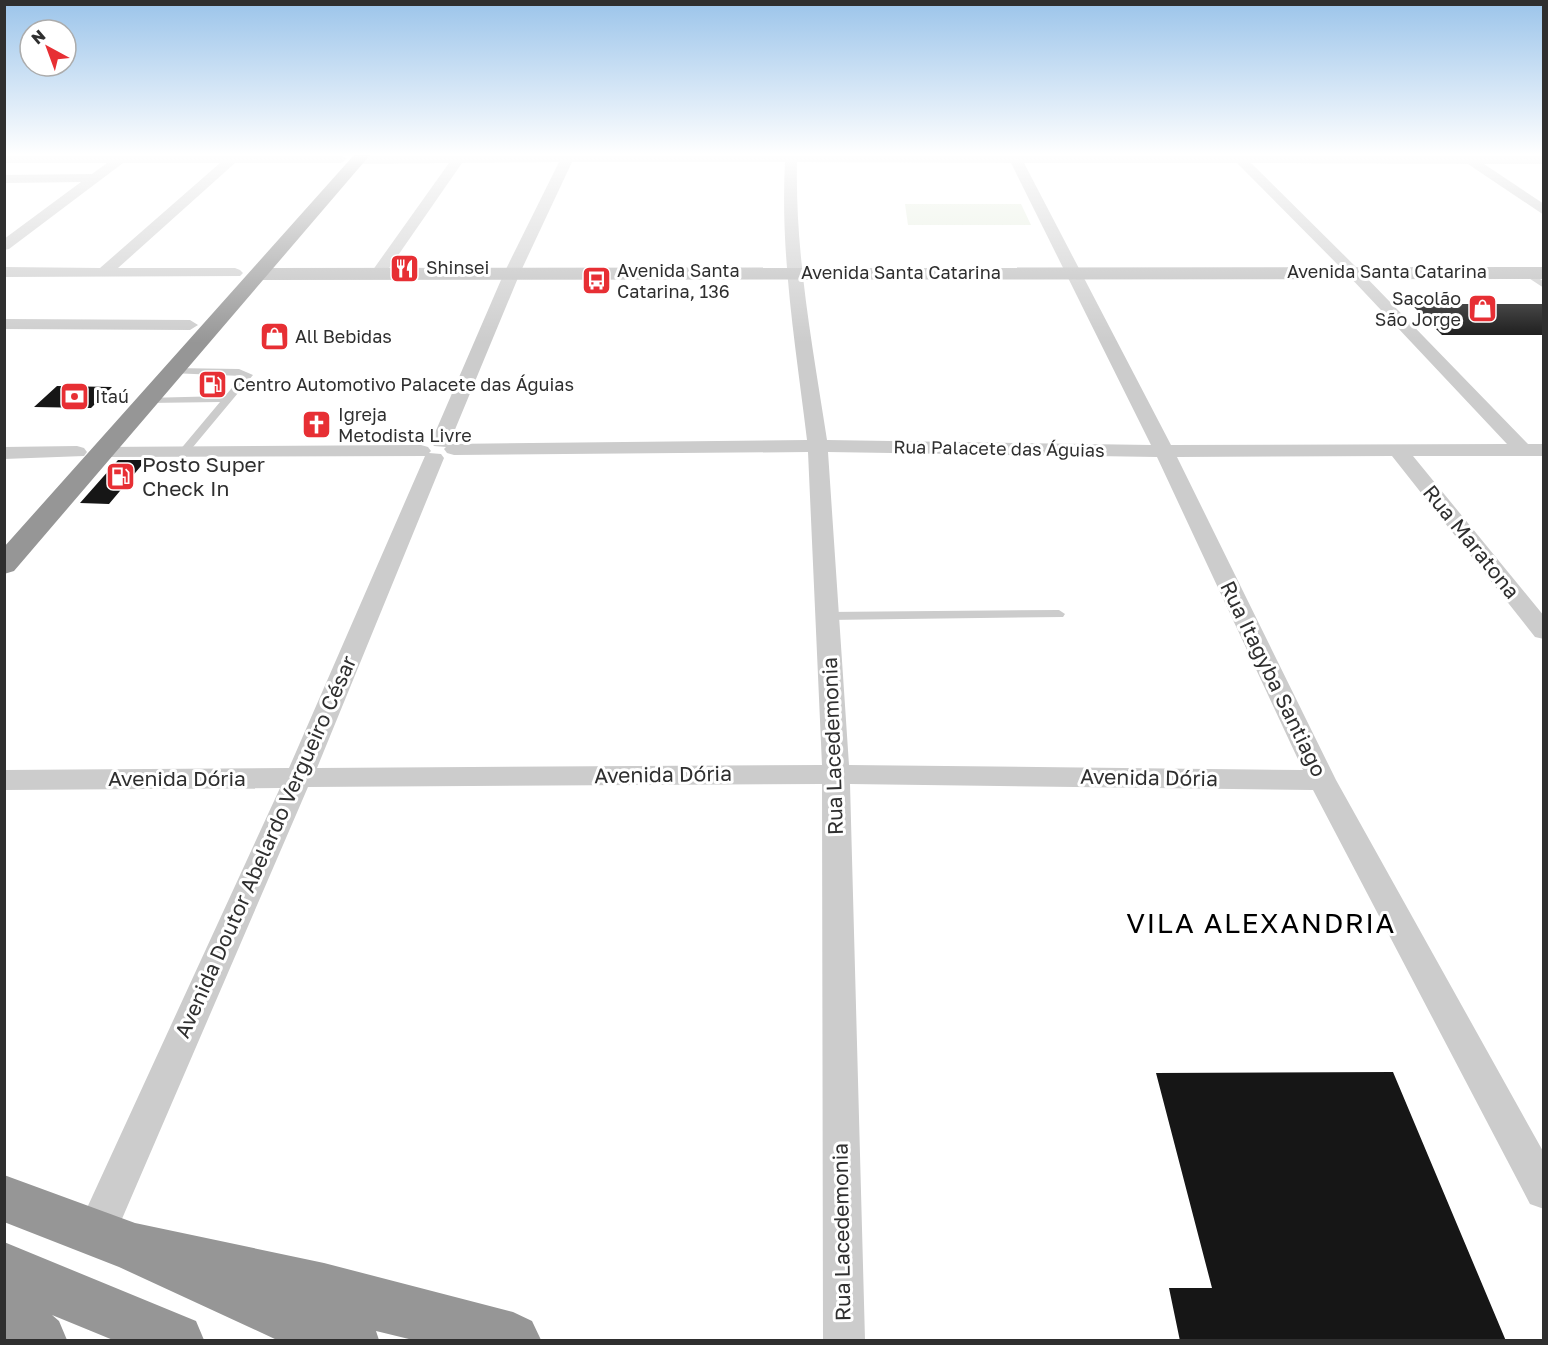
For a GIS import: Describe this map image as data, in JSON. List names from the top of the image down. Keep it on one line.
{"streets":{"street":["Avenida Santa Catarina","Rua Palacete das Águias","Rua Maratona","Rua Itagyba Santiago","Rua Lacedemonia","Avenida Dória","Avenida Doutor Abelardo Vergueiro César"]},"crossings":[["Avenida Santa Catarina","Rua Itagyba Santiago"],["Avenida Santa Catarina","Rua Lacedemonia"],["Avenida Santa Catarina","Avenida Doutor Abelardo Vergueiro César"],["Rua Palacete das Águias","Rua Maratona"],["Rua Palacete das Águias","Rua Itagyba Santiago"],["Rua Palacete das Águias","Rua Lacedemonia"],["Rua Palacete das Águias","Avenida Doutor Abelardo Vergueiro César"],["Rua Itagyba Santiago","Avenida Dória"],["Rua Lacedemonia","Avenida Dória"],["Avenida Dória","Avenida Doutor Abelardo Vergueiro César"]],"districts":["VILA ALEXANDRIA"],"places":{"restaurant":["Shinsei"],"bus stop":["Avenida Santa Catarina, 136"],"shop":["Sacolão São Jorge","All Bebidas"],"fuel station":["Centro Automotivo Palacete das Águias","Posto Super Check In"],"bank":["Itaú"],"church":["Igreja Metodista Livre"]},"north":"top left"}
